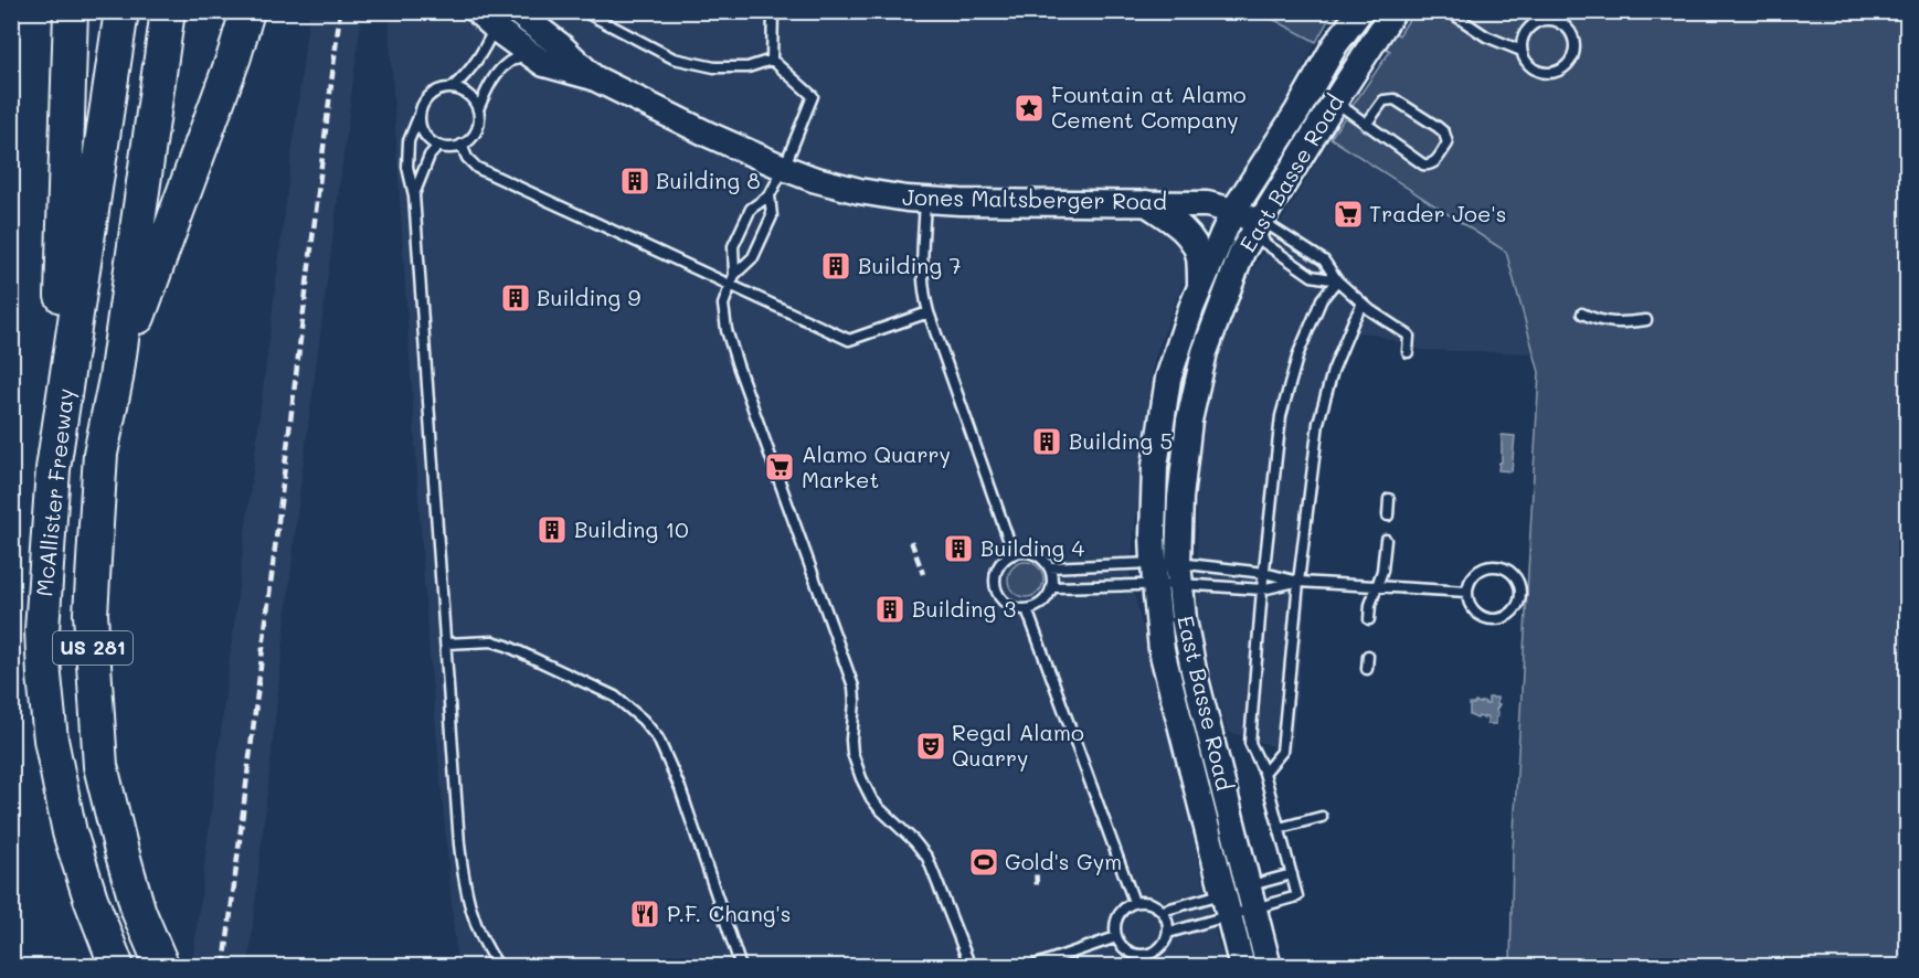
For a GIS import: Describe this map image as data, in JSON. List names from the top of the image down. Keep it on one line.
{"streets":{"highway":["McAllister Freeway","US 281"],"main road":["East Basse Road","Jones Maltsberger Road"]},"crossings":[["East Basse Road","Jones Maltsberger Road"]],"places":{"place":["Fountain at Alamo Cement Company"],"building":["Building 8","Building 7","Building 9","Building 5","Building 10","Building 4","Building 3"],"supermarket":["Trader Joe's","Alamo Quarry Market"],"theatre":["Regal Alamo Quarry"],"sports":["Gold's Gym"],"restaurant":["P.F. Chang's"]}}
